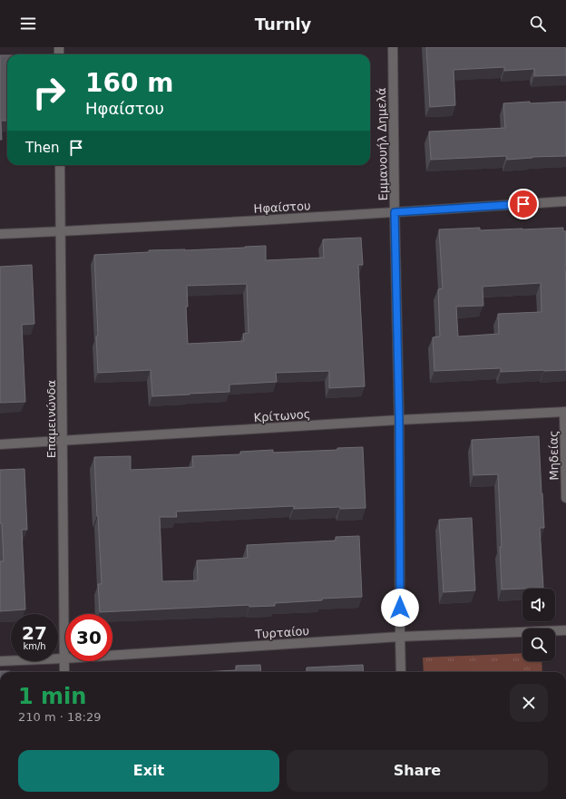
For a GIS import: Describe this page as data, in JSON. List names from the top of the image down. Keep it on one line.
{"streets":{"street":["Εμμανουήλ Δημελά","Ηφαίστου","Κρίτωνος","Επαμεινώνδα","Μηδείας","Τυρταίου"]},"crossings":[["Εμμανουήλ Δημελά","Ηφαίστου"],["Εμμανουήλ Δημελά","Κρίτωνος"],["Εμμανουήλ Δημελά","Τυρταίου"],["Ηφαίστου","Επαμεινώνδα"],["Κρίτωνος","Επαμεινώνδα"],["Κρίτωνος","Μηδείας"],["Επαμεινώνδα","Τυρταίου"]],"page":{"header":"Turnly","turn":["160 m","Ηφαίστου"],"then":"Then","speed":"27 km/h","limit":"30","heading":["1 min","210 m · 18:29"],"buttons":["Exit","Share"]}}
